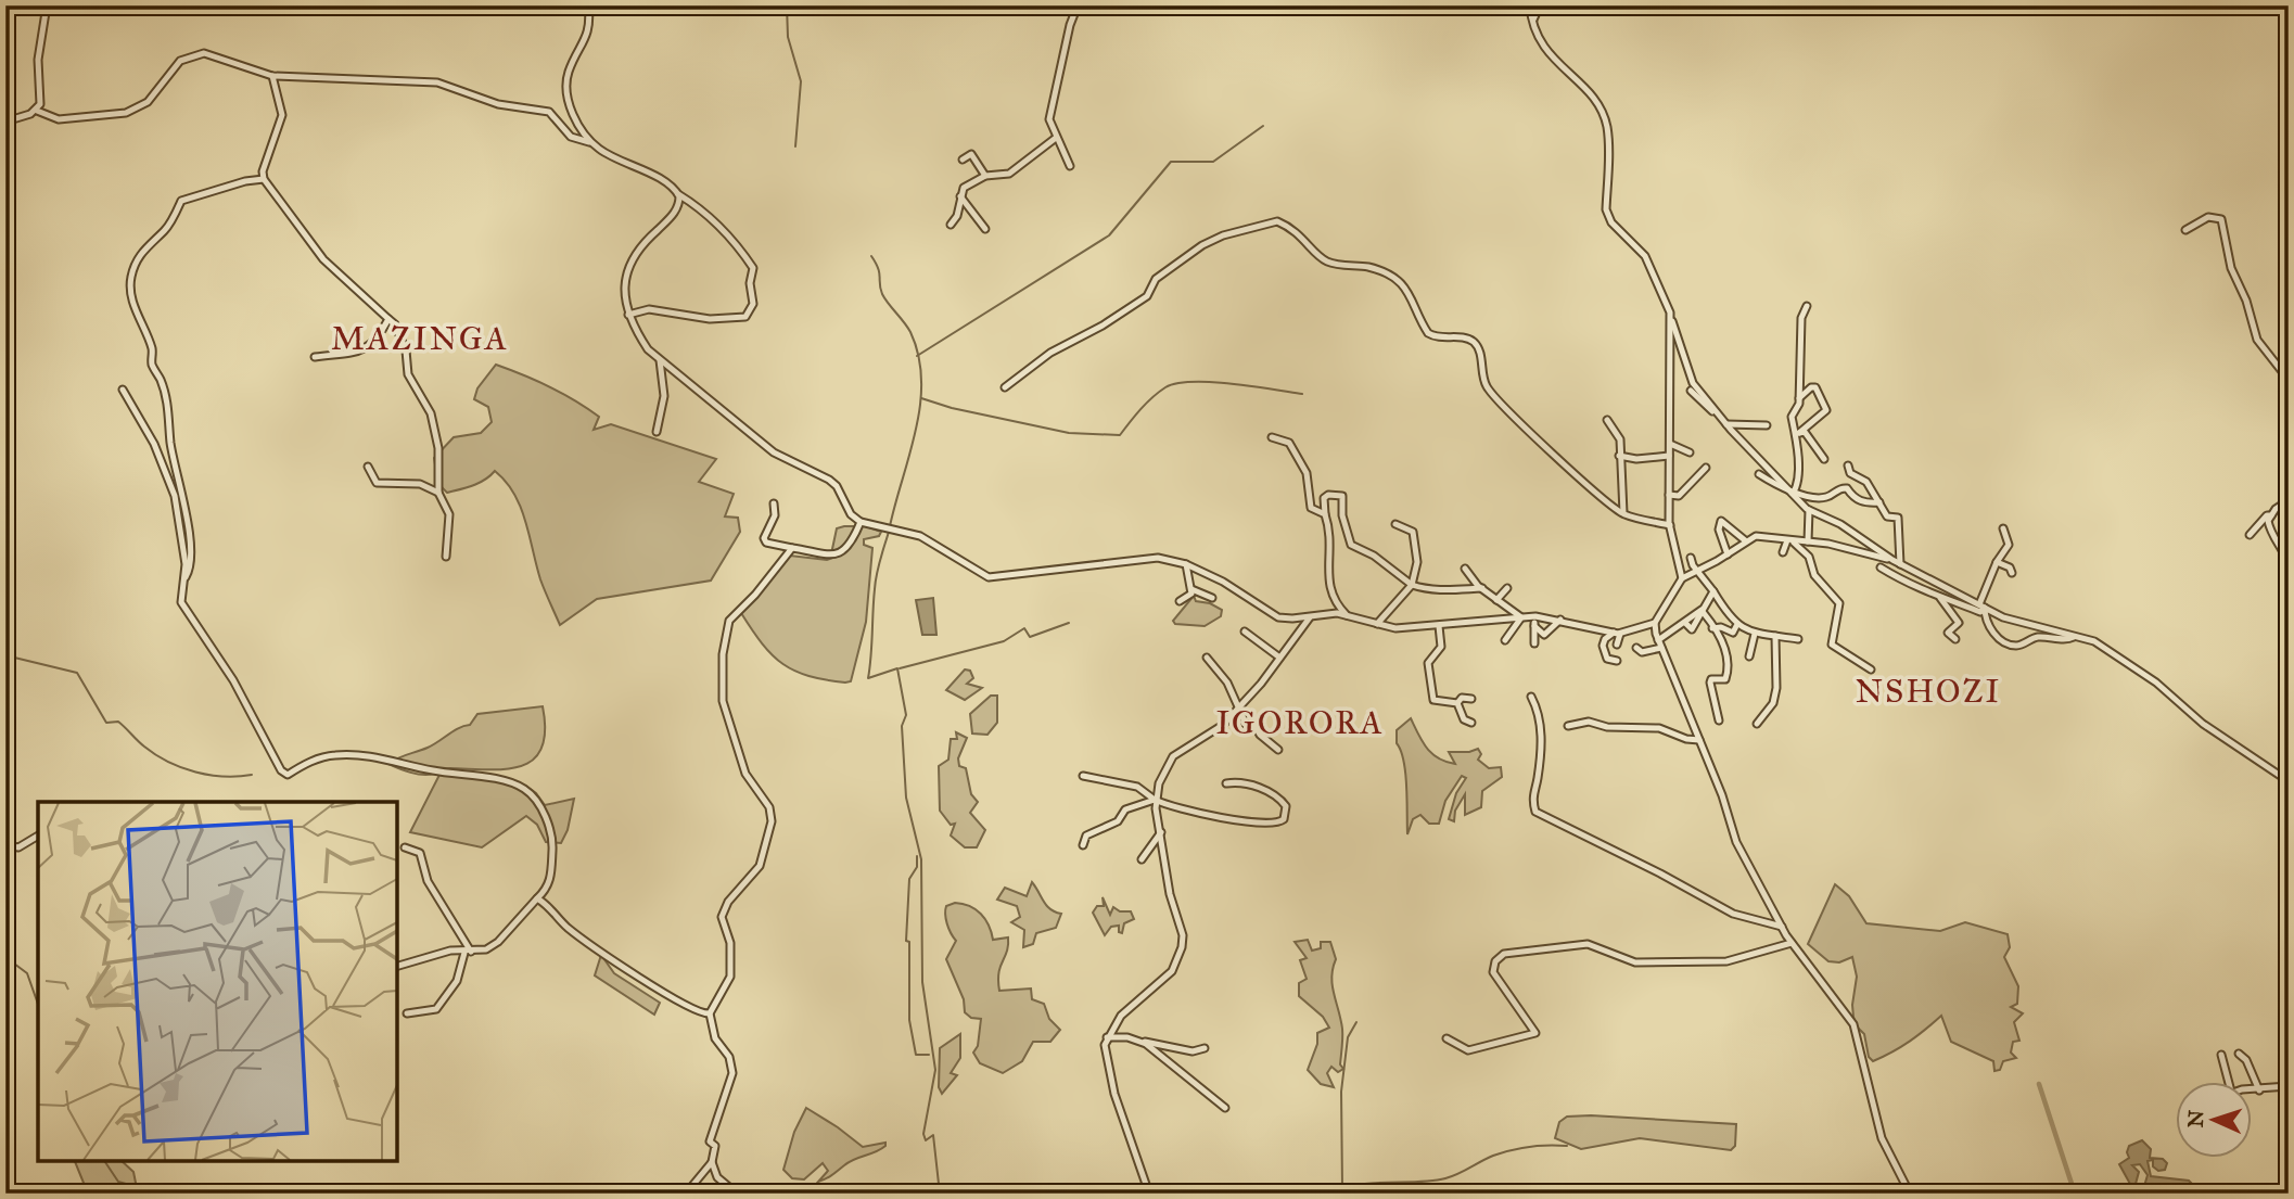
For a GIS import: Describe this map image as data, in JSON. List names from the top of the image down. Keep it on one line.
{"districts":["MAZINGA","NSHOZI","IGORORA"],"north":"left"}
